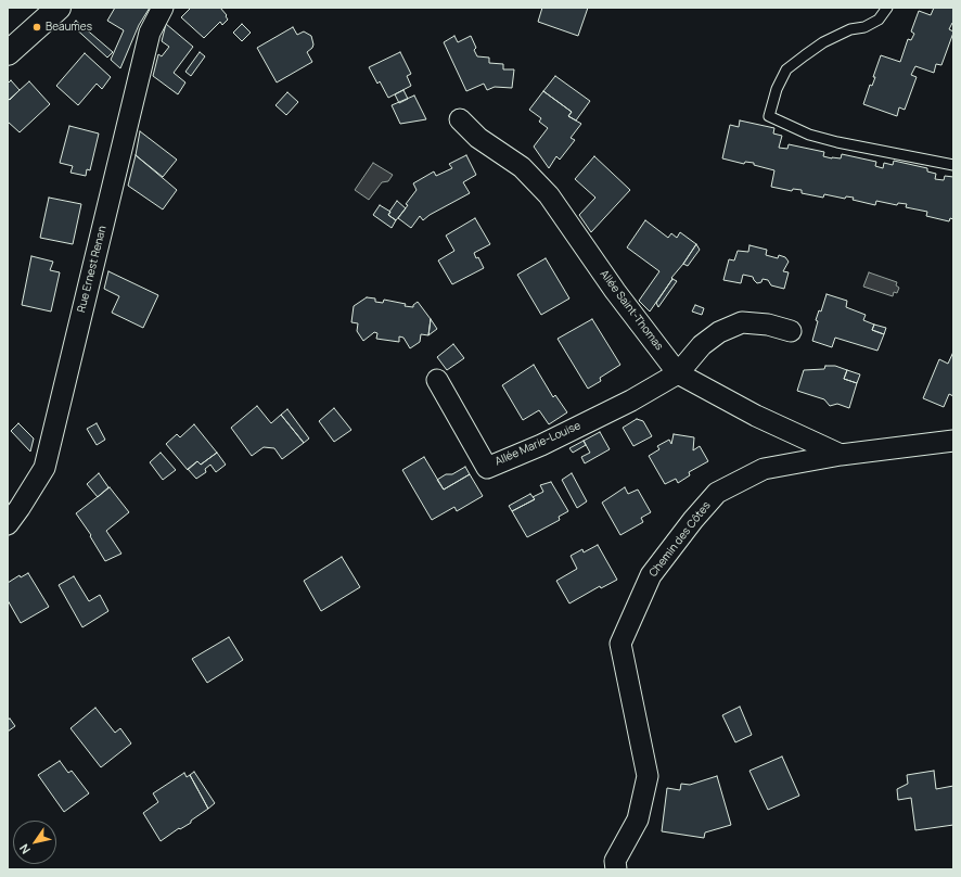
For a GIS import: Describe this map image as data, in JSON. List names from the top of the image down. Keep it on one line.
{"streets":{"street":["Rue Ernest Renan","Allée Saint-Thomas","Allée Marie-Louise","Chemin des Côtes"]},"crossings":[["Allée Saint-Thomas","Allée Marie-Louise"],["Allée Saint-Thomas","Chemin des Côtes"]],"places":["Beaumes"],"north":"bottom left"}
